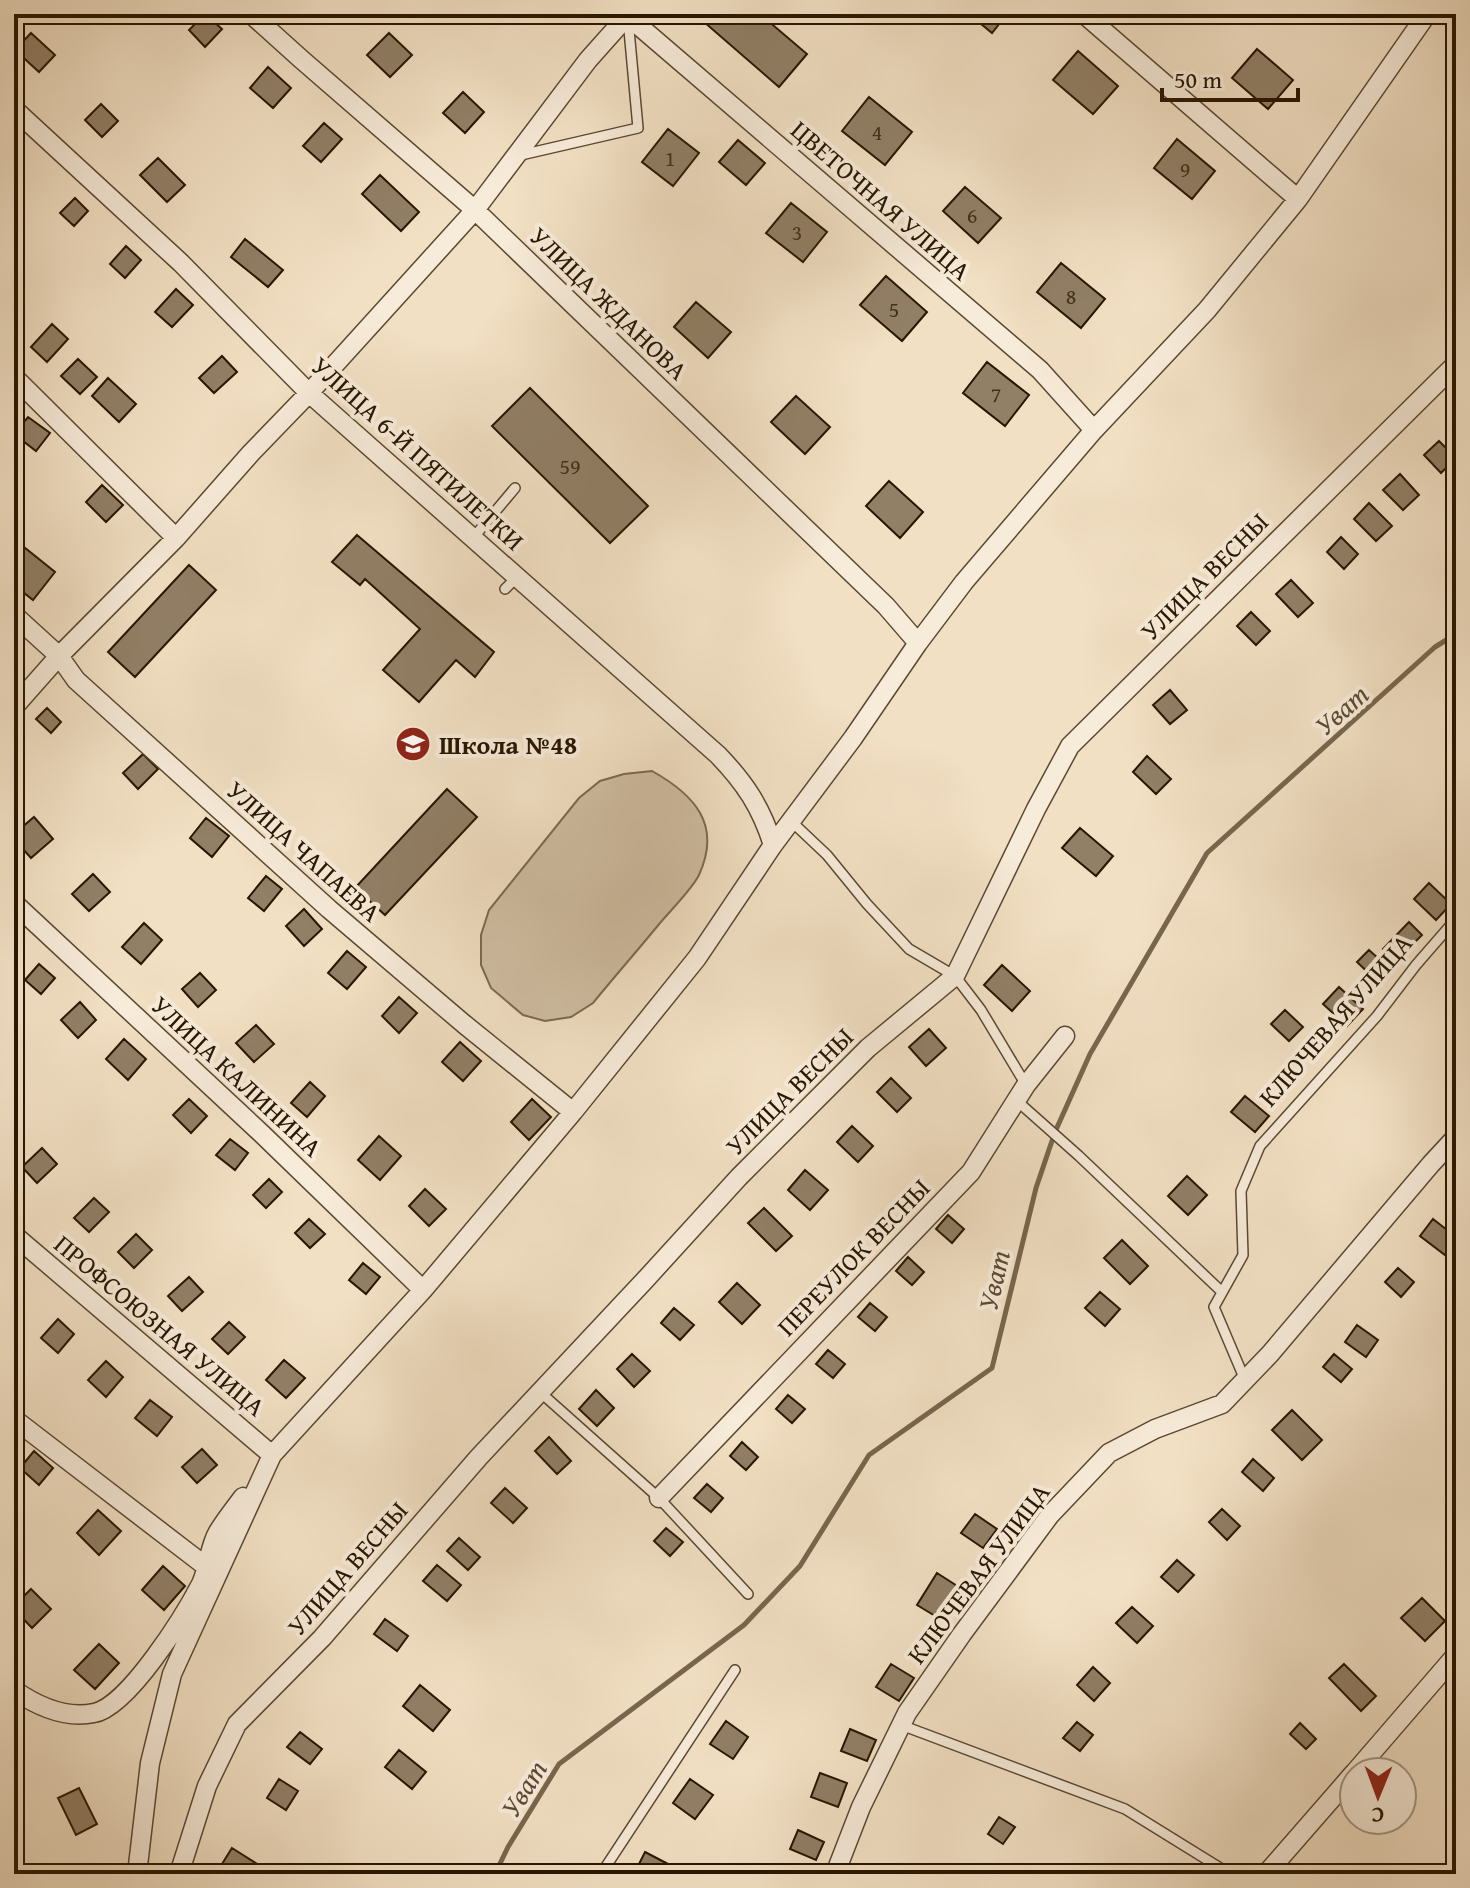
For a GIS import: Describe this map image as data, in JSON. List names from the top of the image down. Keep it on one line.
{"streets":{"street":["ЦВЕТОЧНАЯ УЛИЦА","УЛИЦА ЖДАНОВА","УЛИЦА 6-Й ПЯТИЛЕТКИ","УЛИЦА ВЕСНЫ","УЛИЦА ЧАПАЕВА","КЛЮЧЕВАЯ УЛИЦА","УЛИЦА КАЛИНИНА","ПЕРЕУЛОК ВЕСНЫ","ПРОФСОЮЗНАЯ УЛИЦА"]},"water":["Уват"],"places":{"school or university":["Школа №48"]},"house_numbers":["4","1","9","6","3","8","5","7","59"],"scale_bar":"50 m","north":"bottom"}
